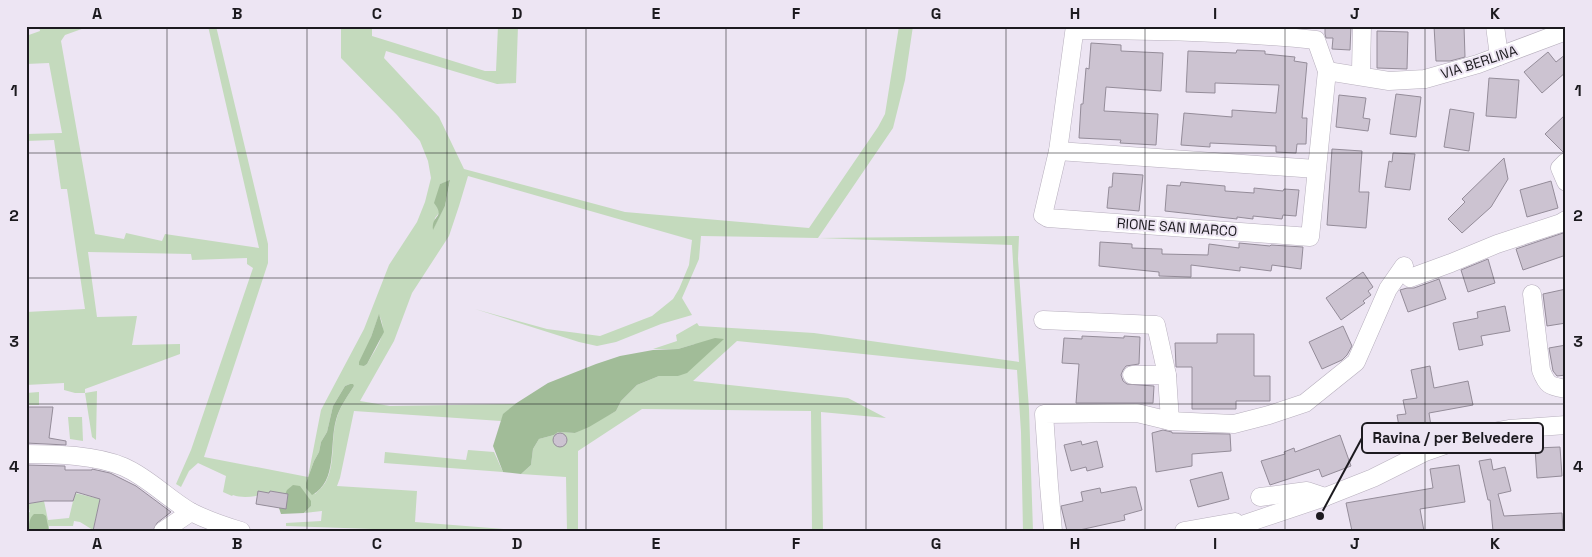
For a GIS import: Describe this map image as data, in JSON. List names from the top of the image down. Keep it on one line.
{"streets":{"street":["VIA BERLINA","RIONE SAN MARCO"]},"crossings":[["VIA BERLINA","RIONE SAN MARCO"]],"places":["Ravina / per Belvedere"],"grid":{"columns":["A","B","C","D","E","F","G","H","I","J","K"],"rows":["1","2","3","4"]}}
